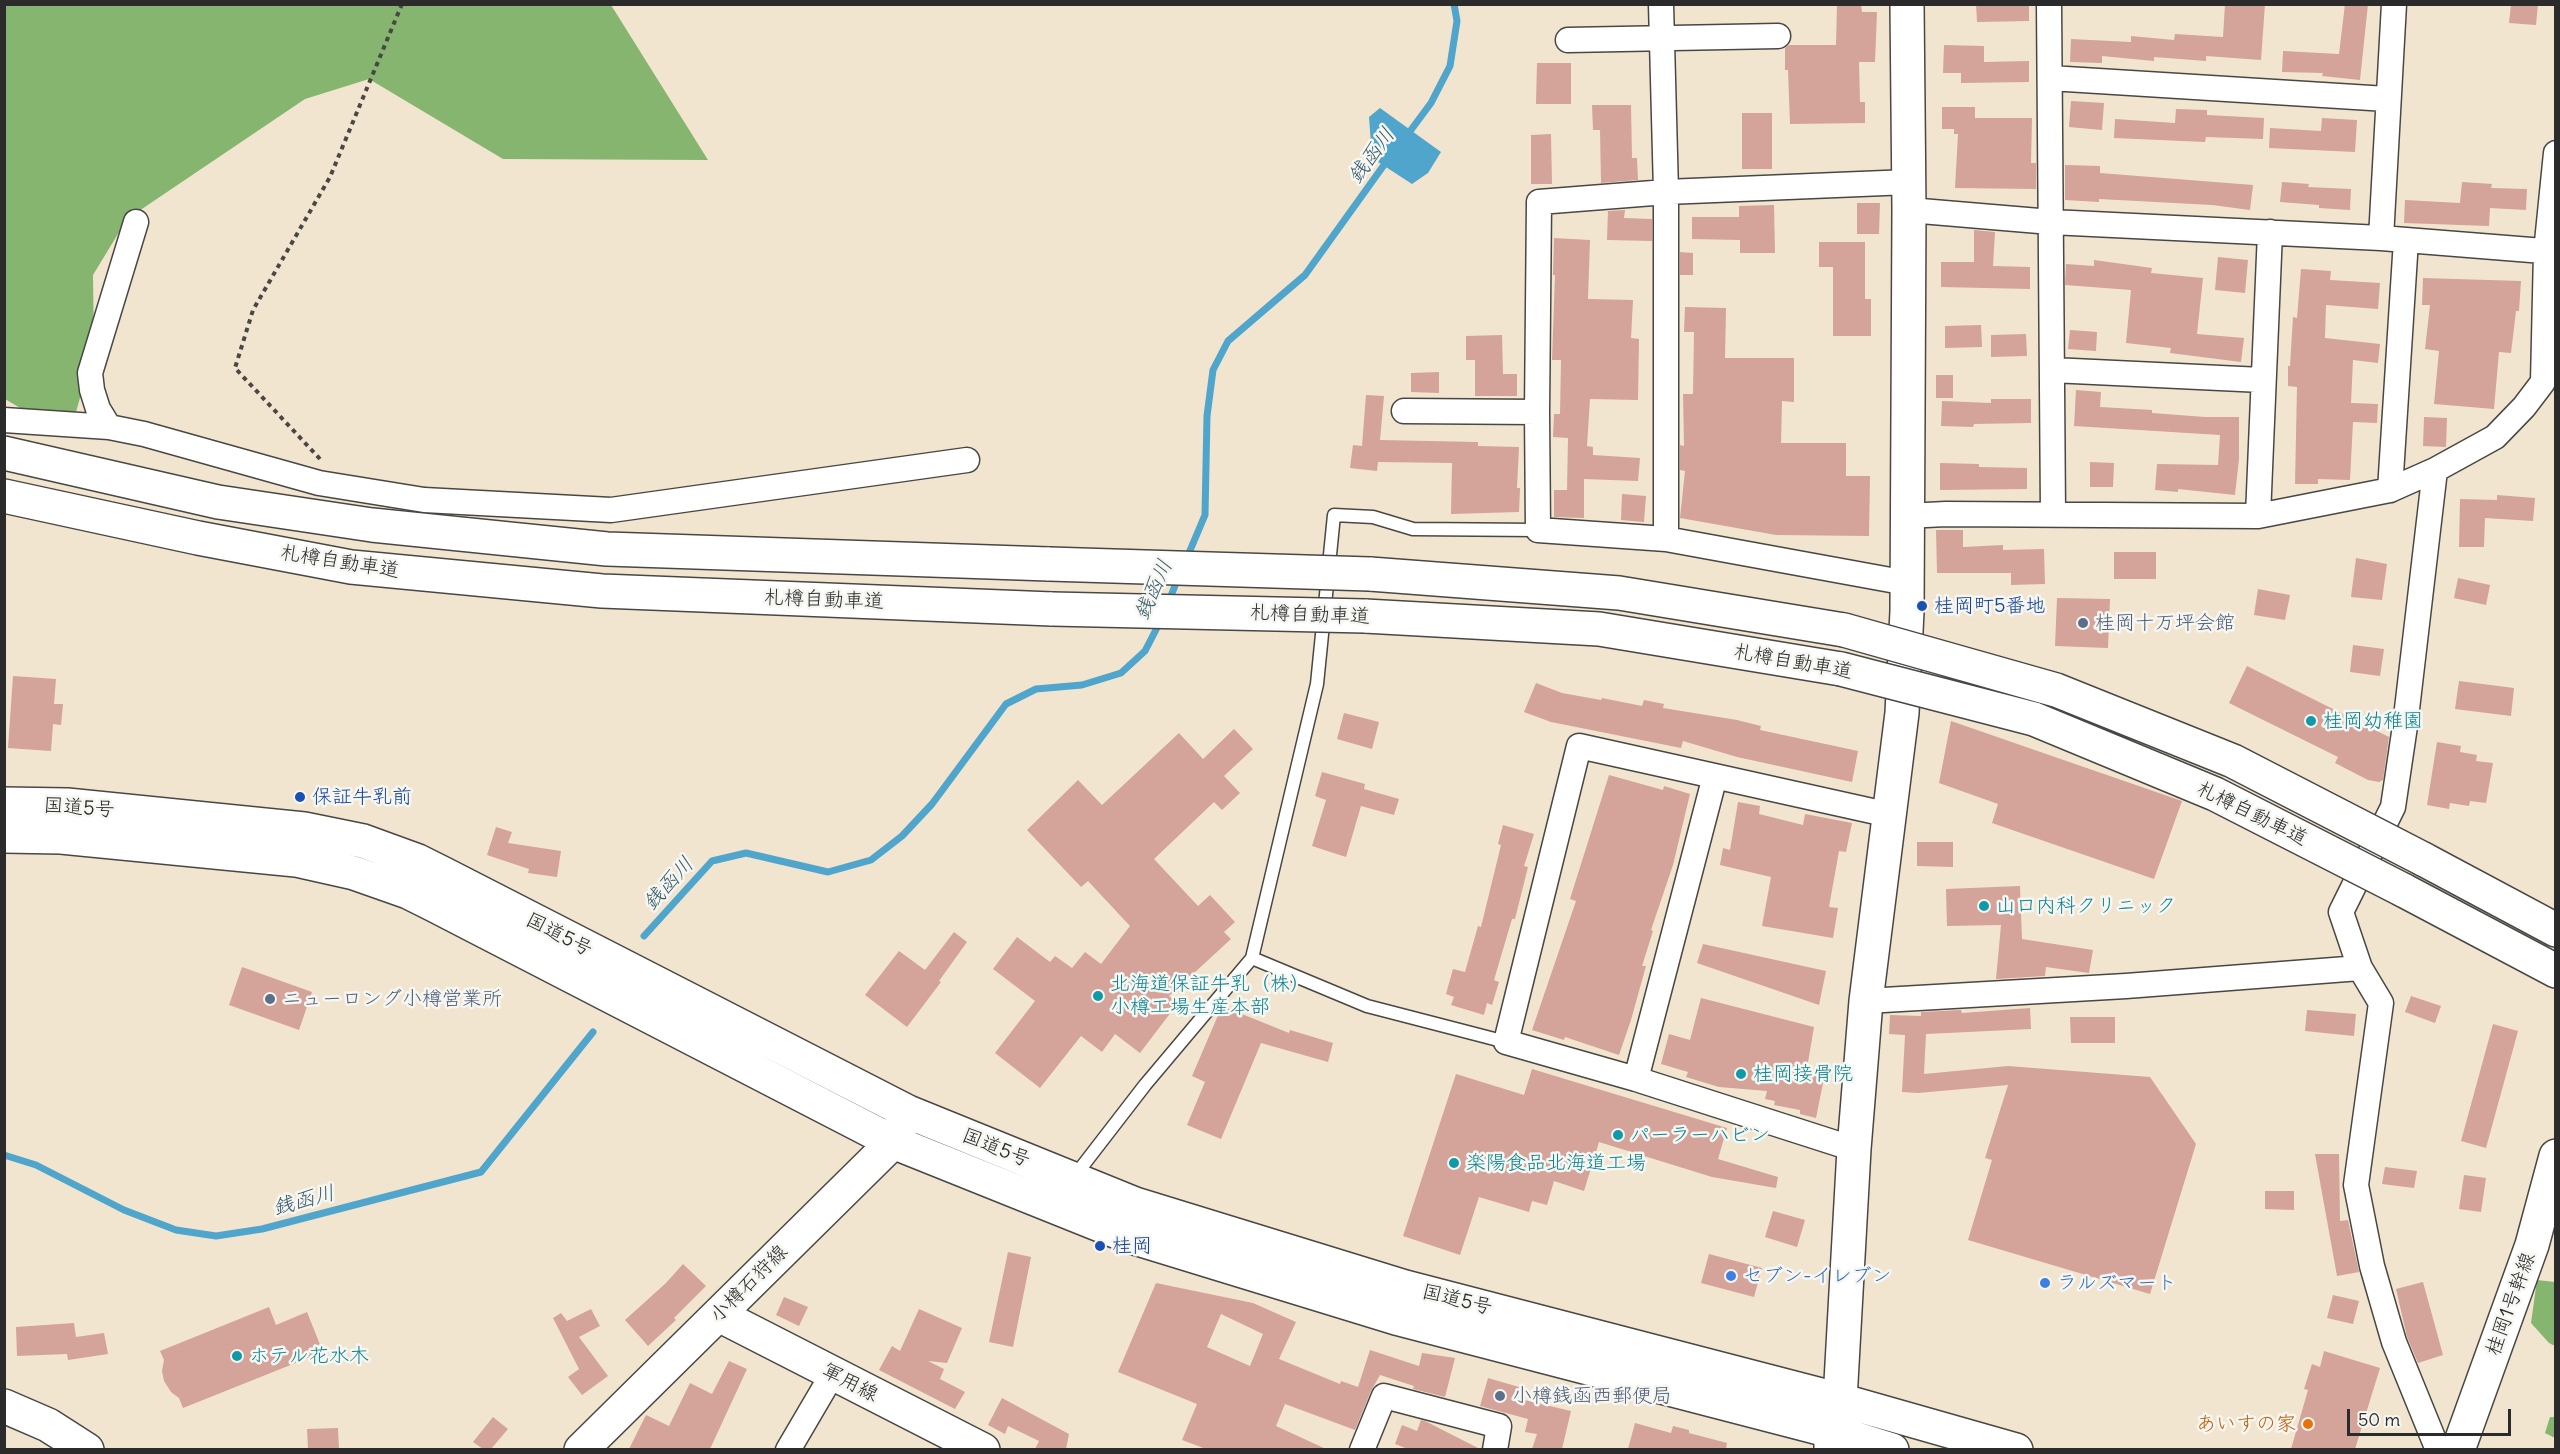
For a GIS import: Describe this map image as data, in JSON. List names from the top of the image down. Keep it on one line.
{"streets":{"main road":["札樽自動車道","国道5号","小樽石狩線","桂岡1号幹線","軍用線"]},"crossings":[["国道5号","小樽石狩線"],["小樽石狩線","軍用線"]],"water":["銭函川"],"places":["桂岡町5番地","桂岡十万坪会館","桂岡幼稚園","保証牛乳前","山口内科クリニック","北海道保証牛乳（株） 小樽工場生産本部","ニューロング小樽営業所","桂岡接骨院","パーラーハビン","楽陽食品北海道工場","桂岡","セブン-イレブン","ラルズマート","ホテル花水木","小樽銭函西郵便局","あいすの家"],"scale_bar":"50 m"}
